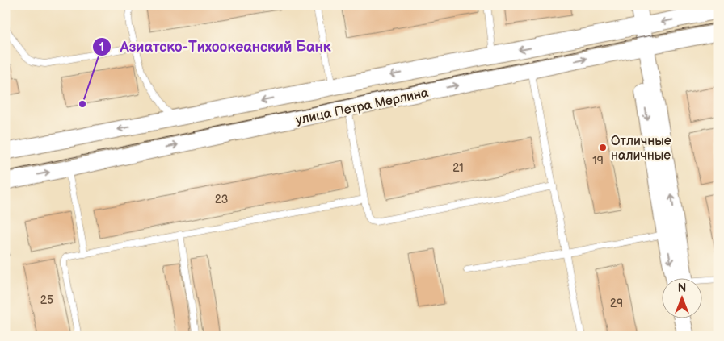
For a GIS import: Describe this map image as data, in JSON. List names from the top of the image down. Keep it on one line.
{"streets":{"main road":["улица Петра Мерлина"]},"places":["Азиатско-Тихоокеанский Банк","Отличные наличные"],"house_numbers":["19","21","23","25","29"],"north":"top"}
